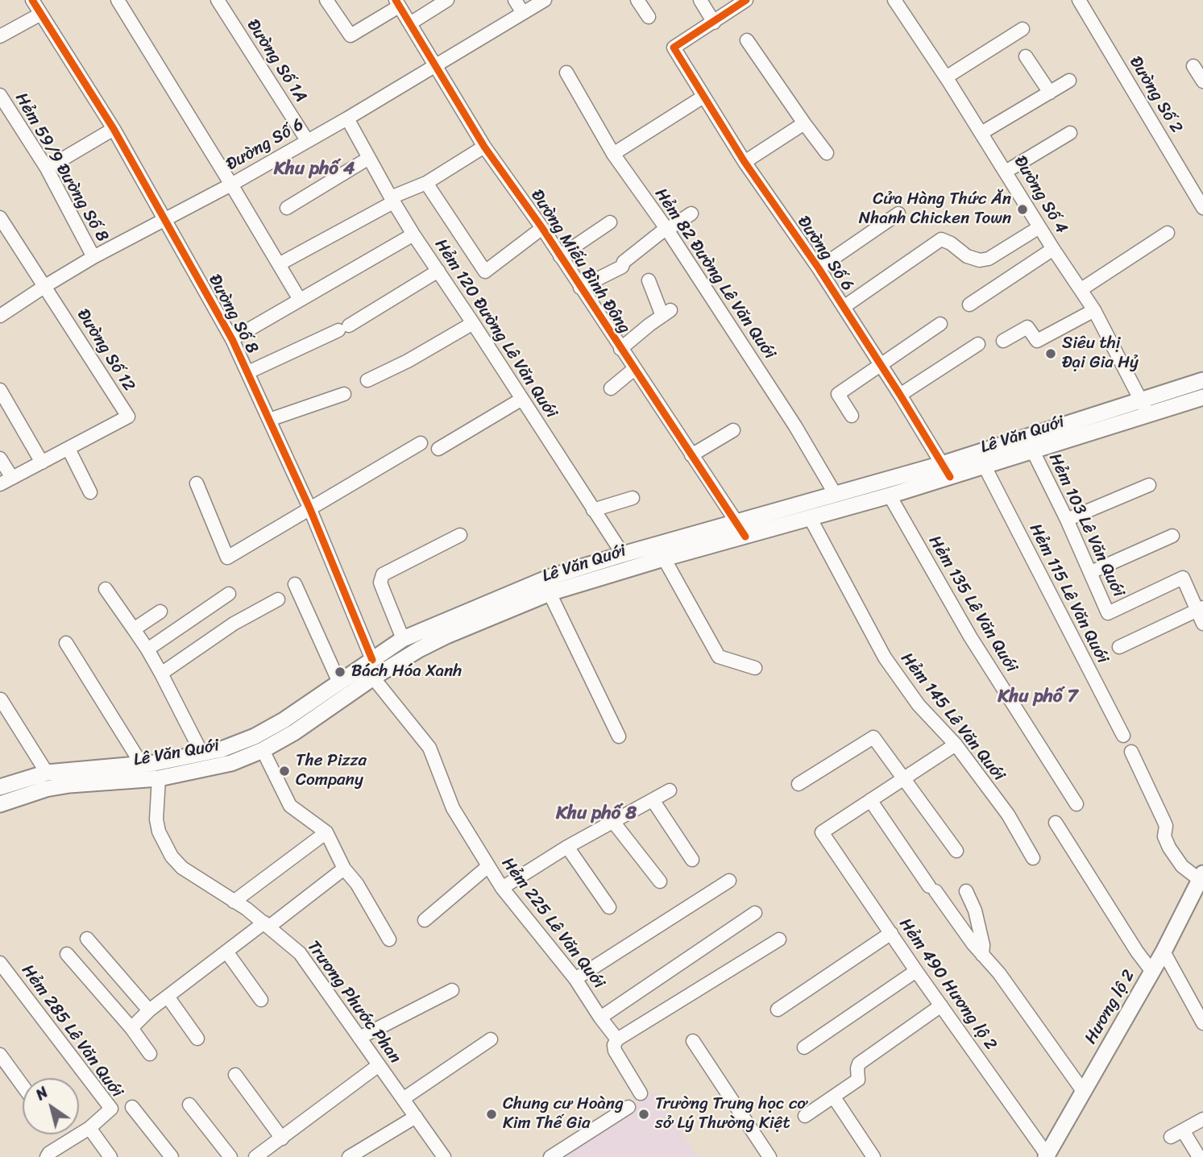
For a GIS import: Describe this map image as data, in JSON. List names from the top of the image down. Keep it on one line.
{"streets":{"main road":["Lê Văn Quới","Hương lộ 2"],"street":["Đường Số 1A","Đường Số 2","Đường Số 6","Hẻm 59/9 Đường Số 8","Đường Số 4","Đường Miếu Bình Đông","Hẻm 82 Đường Lê Văn Quới","Đường Số 8","Hẻm 120 Đường Lê Văn Quới","Đường Số 12","Hẻm 103 Lê Văn Quới","Hẻm 115 Lê Văn Quới","Hẻm 135 Lê Văn Quới","Hẻm 145 Lê Văn Quới","Hẻm 225 Lê Văn Quới","Hẻm 490 Hương lộ 2","Trương Phước Phan","Hẻm 285 Lê Văn Quới"]},"crossings":[["Đường Số 1A","Đường Số 6"],["Đường Số 6","Hẻm 59/9 Đường Số 8"],["Đường Số 6","Đường Miếu Bình Đông"],["Đường Số 6","Đường Số 8"],["Đường Số 6","Hẻm 120 Đường Lê Văn Quới"],["Đường Số 6","Đường Số 12"],["Đường Số 6","Lê Văn Quới"],["Đường Số 4","Lê Văn Quới"],["Đường Miếu Bình Đông","Lê Văn Quới"],["Hẻm 82 Đường Lê Văn Quới","Lê Văn Quới"],["Đường Số 8","Lê Văn Quới"],["Hẻm 120 Đường Lê Văn Quới","Lê Văn Quới"],["Lê Văn Quới","Hẻm 103 Lê Văn Quới"],["Lê Văn Quới","Hẻm 115 Lê Văn Quới"],["Lê Văn Quới","Hẻm 135 Lê Văn Quới"],["Lê Văn Quới","Hẻm 145 Lê Văn Quới"],["Lê Văn Quới","Hẻm 225 Lê Văn Quới"],["Lê Văn Quới","Trương Phước Phan"],["Hẻm 490 Hương lộ 2","Hương lộ 2"]],"districts":["Khu phố 4","Khu phố 7","Khu phố 8"],"places":["Cửa Hàng Thức Ăn Nhanh Chicken Town","Siêu thị Đại Gia Hỷ","Bách Hóa Xanh","The Pizza Company","Chung cư Hoàng Kim Thế Gia","Trường Trung học cơ sở Lý Thường Kiệt"],"north":"top left"}
